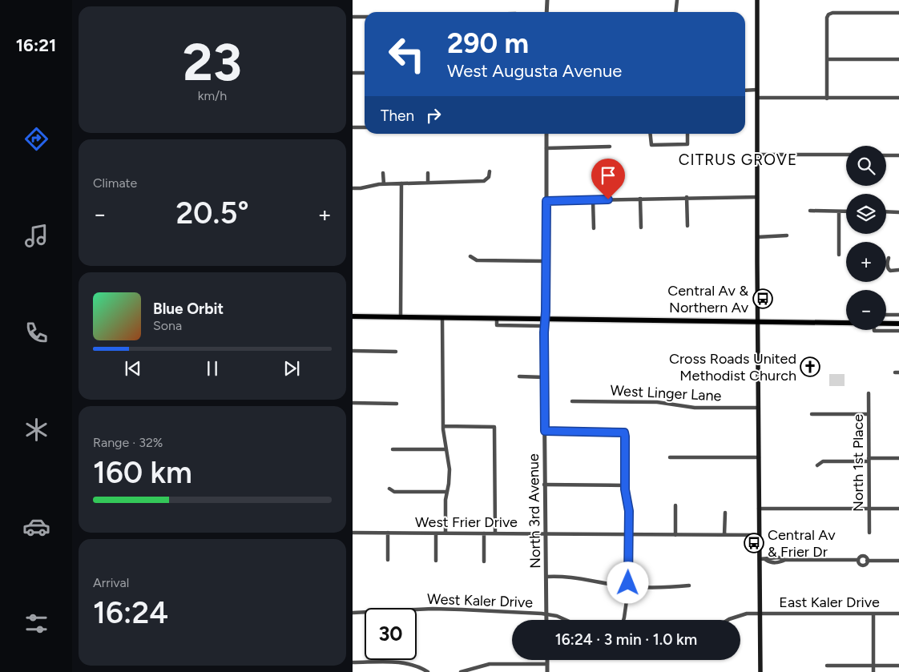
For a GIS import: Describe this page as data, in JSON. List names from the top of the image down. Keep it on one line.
{"streets":{"street":["West Linger Lane","North 1st Place","North 3rd Avenue","West Frier Drive","West Kaler Drive","East Kaler Drive"]},"crossings":[["North 3rd Avenue","West Frier Drive"],["North 3rd Avenue","West Kaler Drive"]],"districts":["CITRUS GROVE"],"places":{"bus stop":["Central Av & Northern Av","Central Av & Frier Dr"],"church":["Cross Roads United Methodist Church"]},"page":{"tabs":"16:21","tile":[["23","km/h"],"Climate",["Range · 32%","160 km"],["Arrival","16:24"]],"turn":["290 m","West Augusta Avenue"],"then":"Then","map_buttons":["+","−"],"heat":["−","20.5°","+"],"song":["Blue Orbit","Sona"],"limit":"30","trip":"16:24 · 3 min · 1.0 km"}}
